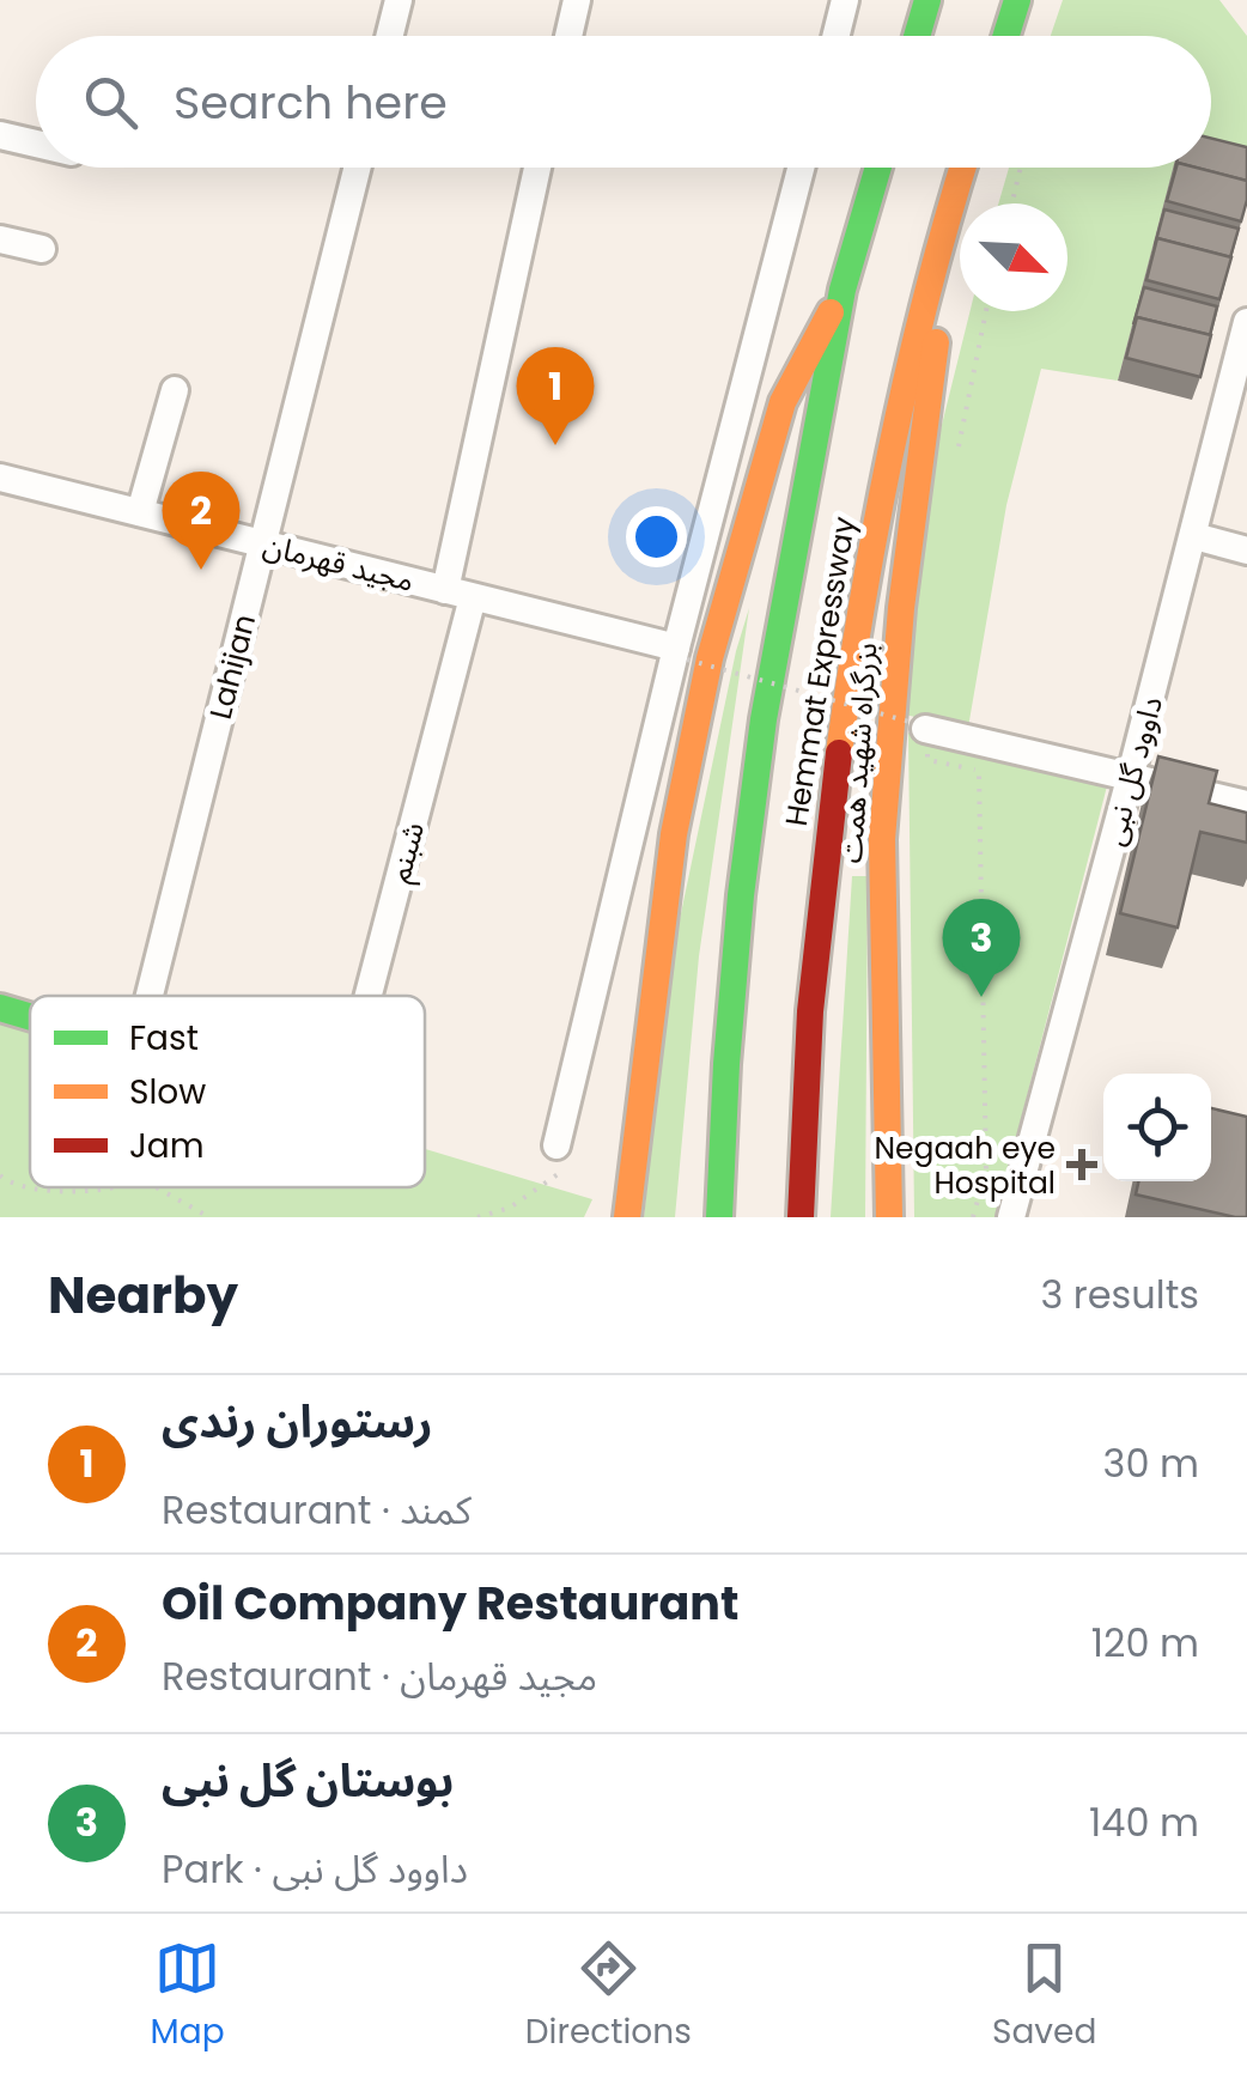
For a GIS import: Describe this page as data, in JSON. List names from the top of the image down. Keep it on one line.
{"streets":{"main road":["Hemmat Expressway","بزرگراه شهید همت"],"street":["مجید قهرمان","Lahijan","داوود گل نبی","شبنم"]},"crossings":[["مجید قهرمان","Lahijan"],["مجید قهرمان","شبنم"],["Hemmat Expressway","بزرگراه شهید همت"]],"places":{"health":["Negaah eye Hospital"]},"legend":["Fast","Slow","Jam"],"north":"bottom right","page":{"search":"Search here","pins":["1","2","3"],"heading":["Nearby","3 results"],"list":[{"mark":"1","name":"رستوران رندی","note":"Restaurant · کمند","value":"30 m"},{"mark":"2","name":"Oil Company Restaurant","note":"Restaurant · مجید قهرمان","value":"120 m"},{"mark":"3","name":"بوستان گل نبی","note":"Park · داوود گل نبی","value":"140 m"}],"nav":["Map","Directions","Saved"]}}
